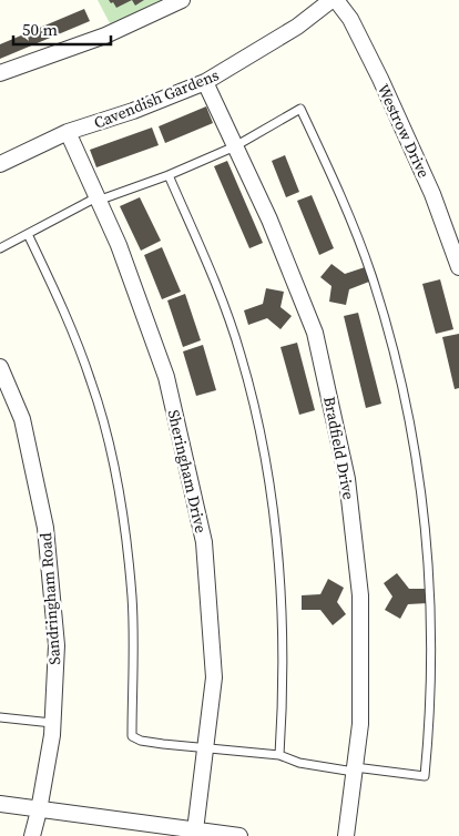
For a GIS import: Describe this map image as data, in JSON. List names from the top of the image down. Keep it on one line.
{"streets":{"street":["Cavendish Gardens","Westrow Drive","Bradfield Drive","Sheringham Drive","Sandringham Road"]},"crossings":[["Cavendish Gardens","Bradfield Drive"],["Cavendish Gardens","Sheringham Drive"]],"scale_bar":"50 m"}
